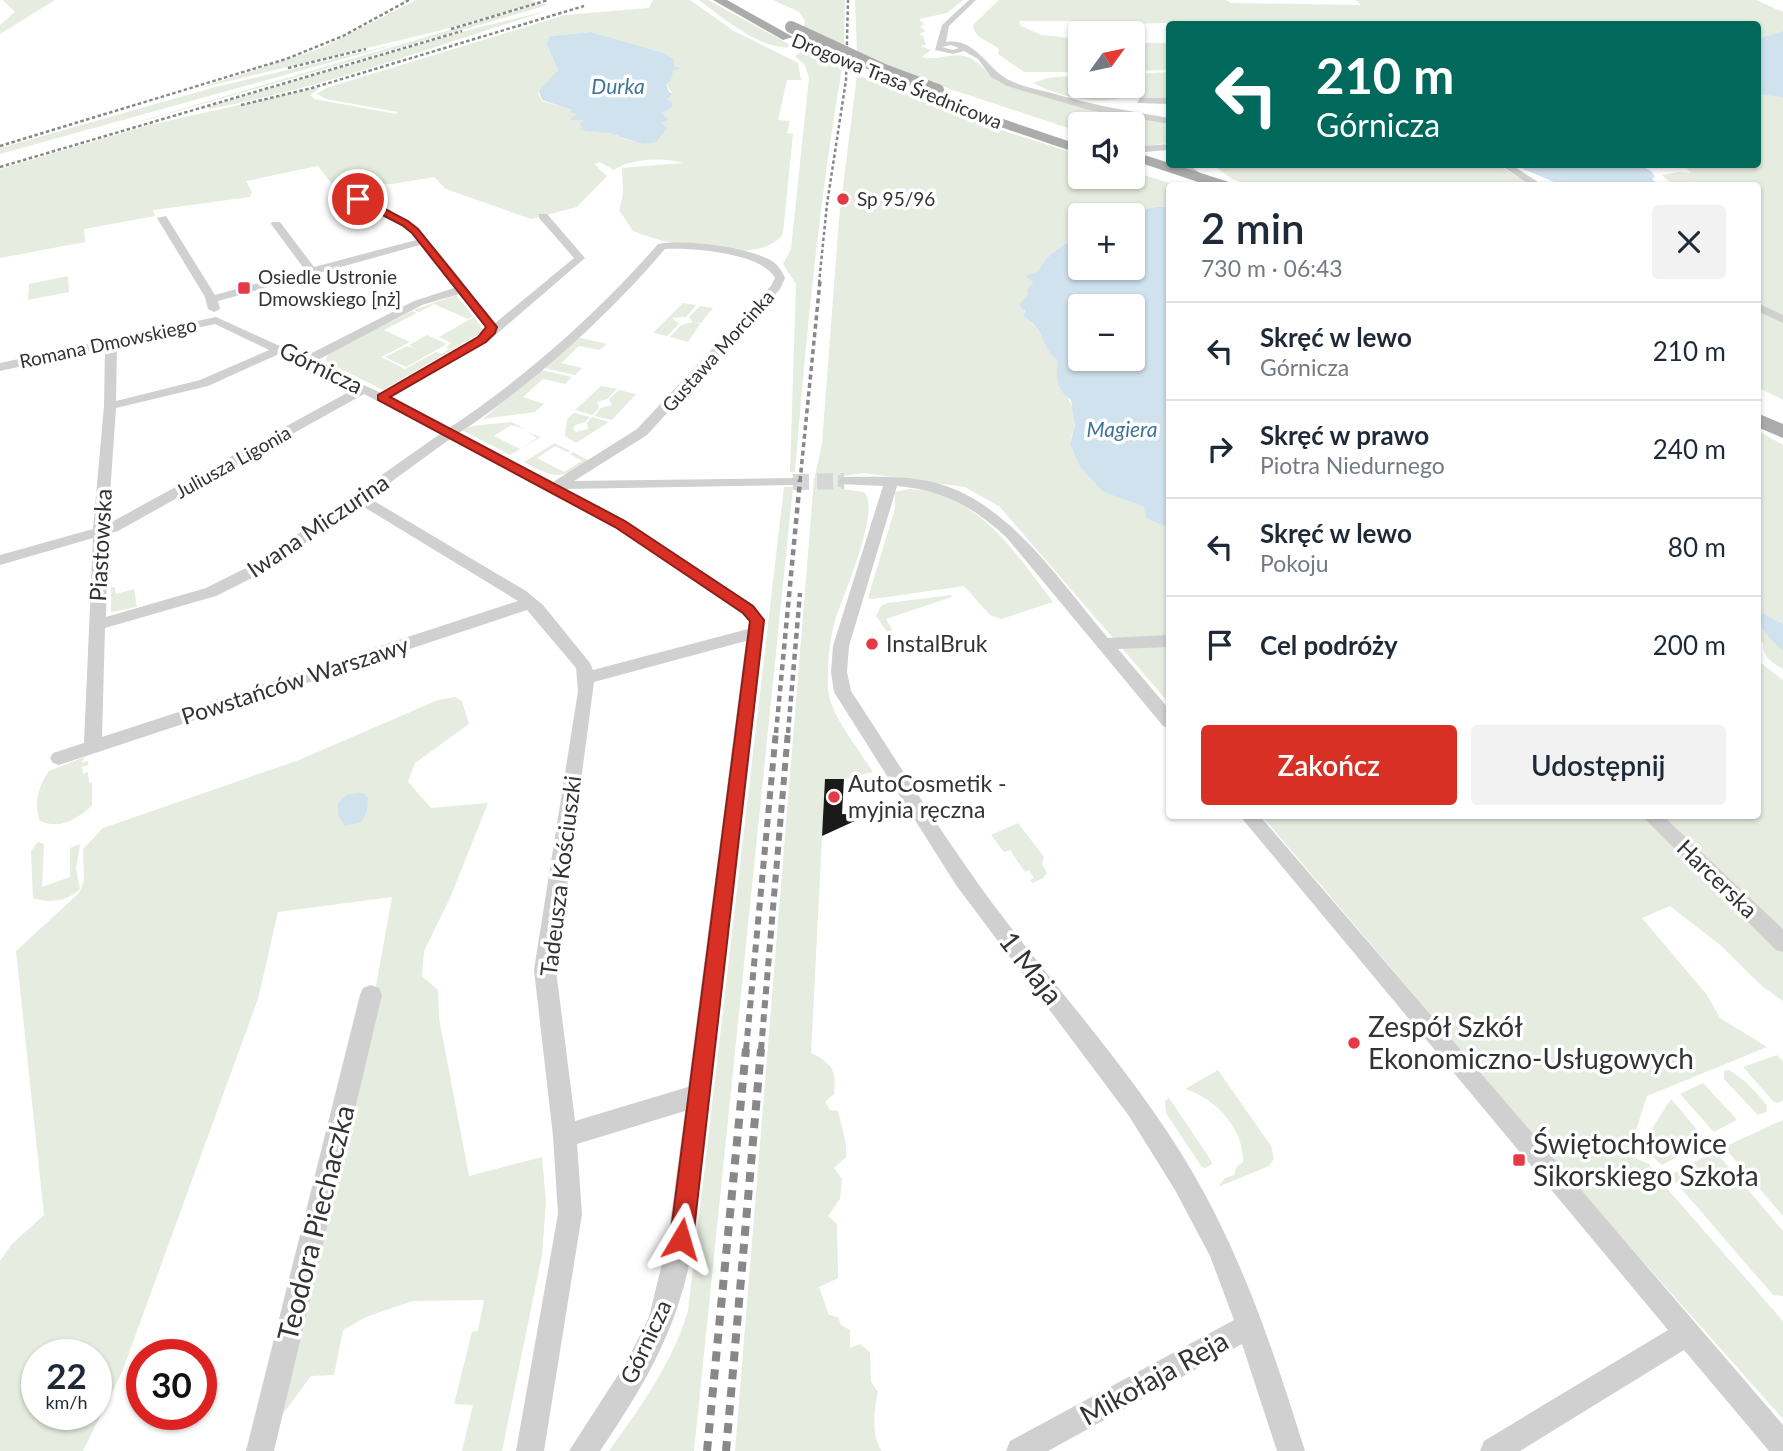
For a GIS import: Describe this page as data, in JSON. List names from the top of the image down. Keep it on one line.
{"streets":{"main road":["Drogowa Trasa Średnicowa"],"street":["Romana Dmowskiego","Gustawa Morcinka","Górnicza","Juliusza Ligonia","Iwana Miczurina","Piastowska","Powstańców Warszawy","Tadeusza Kościuszki","Harcerska","1 Maja","Teodora Piechaczka","Mikołaja Reja"]},"crossings":[["Romana Dmowskiego","Górnicza"],["Romana Dmowskiego","Piastowska"],["Gustawa Morcinka","Górnicza"],["Gustawa Morcinka","Iwana Miczurina"],["Górnicza","Juliusza Ligonia"],["Górnicza","Iwana Miczurina"],["Juliusza Ligonia","Piastowska"],["Iwana Miczurina","Piastowska"],["Piastowska","Powstańców Warszawy"],["1 Maja","Mikołaja Reja"]],"water":["Durka","Magiera"],"places":{"other":["Sp 95/96","InstalBruk","AutoCosmetik - myjnia ręczna","Zespół Szkół Ekonomiczno-Usługowych"],"transit":["Osiedle Ustronie Dmowskiego [nż]","Świętochłowice Sikorskiego Szkoła"]},"north":"top right","page":{"map_buttons":["+","−"],"turn":["210 m","Górnicza"],"heading":["2 min","730 m · 06:43"],"list":[{"name":"Skręć w lewo","note":"Górnicza","value":"210 m"},{"name":"Skręć w prawo","note":"Piotra Niedurnego","value":"240 m"},{"name":"Skręć w lewo","note":"Pokoju","value":"80 m"},{"name":"Cel podróży","value":"200 m"}],"buttons":["Zakończ","Udostępnij"],"speed":"22 km/h","limit":"30"}}
